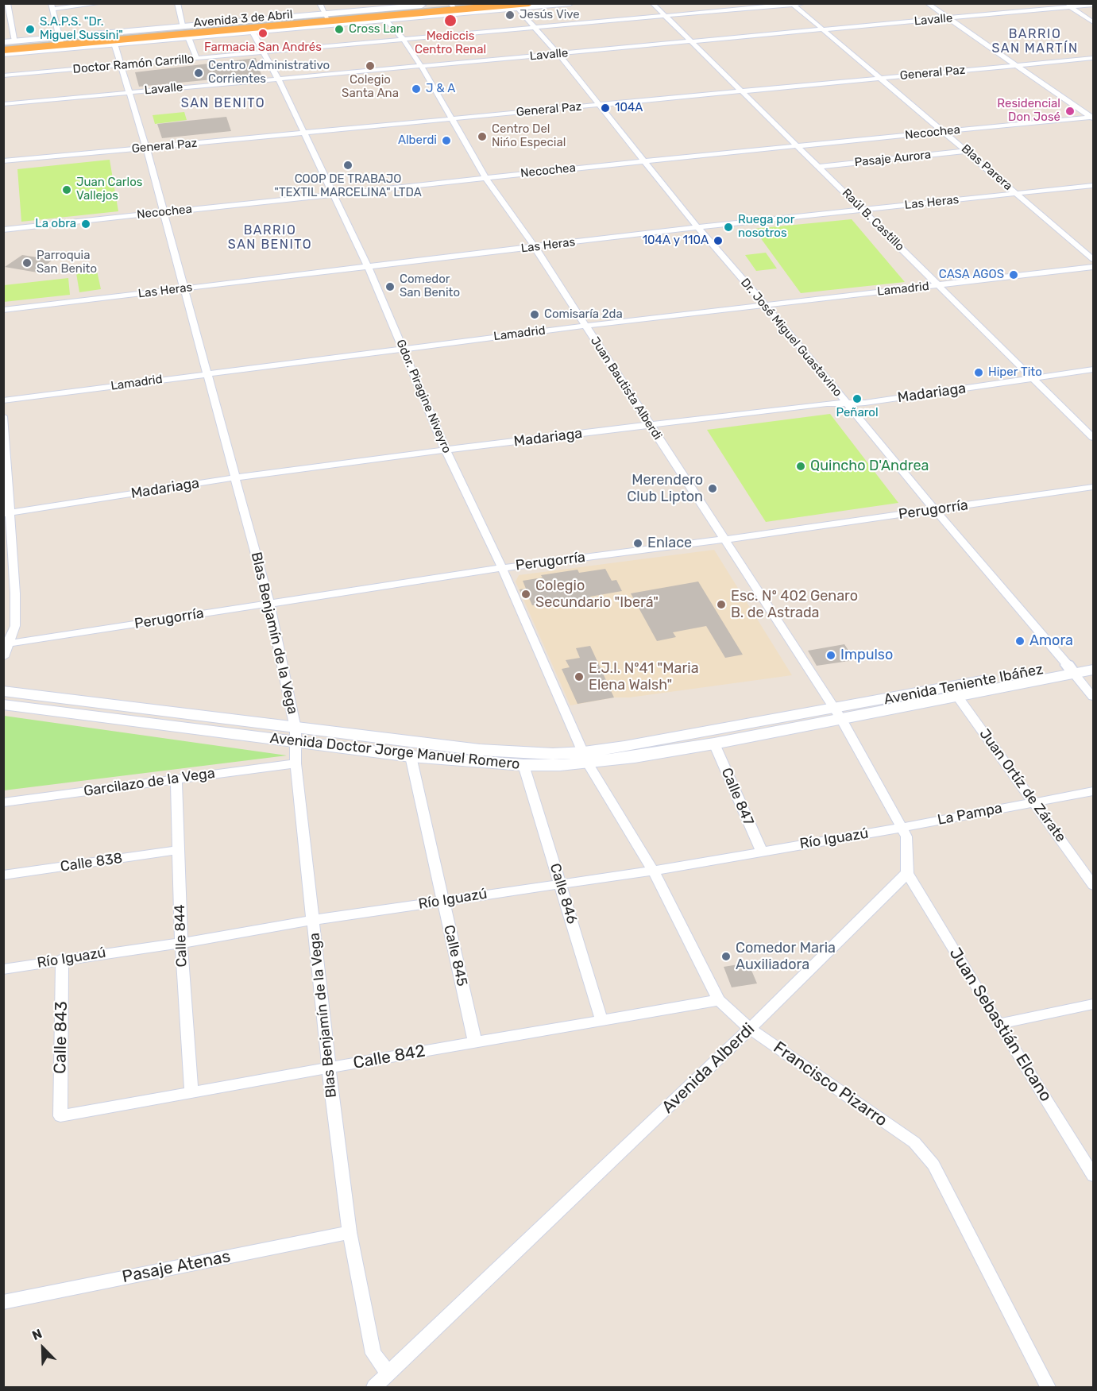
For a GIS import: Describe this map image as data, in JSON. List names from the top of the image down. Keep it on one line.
{"streets":{"highway":["Avenida 3 de Abril"],"main road":["Avenida Teniente Ibáñez","Avenida Doctor Jorge Manuel Romero"],"street":["Lavalle","Doctor Ramón Carrillo","General Paz","Necochea","Pasaje Aurora","Blas Parera","Las Heras","Raúl B. Castillo","Lamadrid","Dr. José Miguel Guastavino","Juan Bautista Alberdi","Madariaga","Gdor. Piragine Niveyro","Perugorría","Blas Benjamín de la Vega","Garcilazo de la Vega","Juan Ortíz de Zárate","Calle 847","La Pampa","Río Iguazú","Calle 838","Calle 846","Calle 844","Calle 845","Juan Sebastián Elcano","Calle 843","Calle 842","Avenida Alberdi","Francisco Pizarro","Pasaje Atenas"]},"crossings":[["Avenida 3 de Abril","Dr. José Miguel Guastavino"],["Avenida 3 de Abril","Juan Bautista Alberdi"],["Avenida 3 de Abril","Gdor. Piragine Niveyro"],["Avenida 3 de Abril","Blas Benjamín de la Vega"],["Lavalle","Blas Parera"],["Lavalle","Raúl B. Castillo"],["Lavalle","Dr. José Miguel Guastavino"],["Lavalle","Juan Bautista Alberdi"],["Lavalle","Gdor. Piragine Niveyro"],["Lavalle","Blas Benjamín de la Vega"],["Doctor Ramón Carrillo","Blas Parera"],["Doctor Ramón Carrillo","Raúl B. Castillo"],["Doctor Ramón Carrillo","Dr. José Miguel Guastavino"],["Doctor Ramón Carrillo","Juan Bautista Alberdi"],["Doctor Ramón Carrillo","Gdor. Piragine Niveyro"],["Doctor Ramón Carrillo","Blas Benjamín de la Vega"],["General Paz","Blas Parera"],["General Paz","Raúl B. Castillo"],["General Paz","Dr. José Miguel Guastavino"],["General Paz","Juan Bautista Alberdi"],["General Paz","Gdor. Piragine Niveyro"],["General Paz","Blas Benjamín de la Vega"],["Necochea","Blas Parera"],["Necochea","Raúl B. Castillo"],["Necochea","Dr. José Miguel Guastavino"],["Necochea","Juan Bautista Alberdi"],["Necochea","Gdor. Piragine Niveyro"],["Necochea","Blas Benjamín de la Vega"],["Pasaje Aurora","Blas Parera"],["Pasaje Aurora","Raúl B. Castillo"],["Blas Parera","Las Heras"],["Las Heras","Raúl B. Castillo"],["Las Heras","Dr. José Miguel Guastavino"],["Las Heras","Juan Bautista Alberdi"],["Las Heras","Gdor. Piragine Niveyro"],["Las Heras","Blas Benjamín de la Vega"],["Raúl B. Castillo","Lamadrid"],["Raúl B. Castillo","Madariaga"],["Lamadrid","Dr. José Miguel Guastavino"],["Lamadrid","Juan Bautista Alberdi"],["Lamadrid","Gdor. Piragine Niveyro"],["Lamadrid","Blas Benjamín de la Vega"],["Dr. José Miguel Guastavino","Madariaga"],["Dr. José Miguel Guastavino","Perugorría"],["Dr. José Miguel Guastavino","Avenida Teniente Ibáñez"],["Juan Bautista Alberdi","Madariaga"],["Juan Bautista Alberdi","Perugorría"],["Juan Bautista Alberdi","Avenida Teniente Ibáñez"],["Juan Bautista Alberdi","Avenida Doctor Jorge Manuel Romero"],["Madariaga","Gdor. Piragine Niveyro"],["Madariaga","Blas Benjamín de la Vega"],["Gdor. Piragine Niveyro","Perugorría"],["Gdor. Piragine Niveyro","Avenida Doctor Jorge Manuel Romero"],["Gdor. Piragine Niveyro","Francisco Pizarro"],["Perugorría","Blas Benjamín de la Vega"],["Blas Benjamín de la Vega","Avenida Doctor Jorge Manuel Romero"],["Blas Benjamín de la Vega","Garcilazo de la Vega"],["Blas Benjamín de la Vega","Río Iguazú"],["Blas Benjamín de la Vega","Calle 842"],["Blas Benjamín de la Vega","Avenida Alberdi"],["Blas Benjamín de la Vega","Pasaje Atenas"],["Avenida Teniente Ibáñez","Avenida Doctor Jorge Manuel Romero"],["Avenida Teniente Ibáñez","Juan Ortíz de Zárate"],["Avenida Doctor Jorge Manuel Romero","Calle 847"],["Avenida Doctor Jorge Manuel Romero","Calle 846"],["Avenida Doctor Jorge Manuel Romero","Calle 845"],["Avenida Doctor Jorge Manuel Romero","Francisco Pizarro"],["Garcilazo de la Vega","Calle 844"],["Juan Ortíz de Zárate","La Pampa"],["Calle 847","Río Iguazú"],["La Pampa","Río Iguazú"],["Río Iguazú","Calle 846"],["Río Iguazú","Calle 844"],["Río Iguazú","Calle 845"],["Río Iguazú","Calle 843"],["Río Iguazú","Francisco Pizarro"],["Calle 838","Calle 844"],["Calle 846","Calle 842"],["Calle 844","Calle 842"],["Calle 845","Calle 842"],["Juan Sebastián Elcano","Avenida Alberdi"],["Calle 843","Calle 842"],["Calle 842","Francisco Pizarro"],["Avenida Alberdi","Francisco Pizarro"]],"districts":["BARRIO SAN MARTÍN","SAN BENITO","BARRIO SAN BENITO"],"places":["Jesús Vive","Mediccis Centro Renal","S.A.P.S. \"Dr. Miguel Sussini\"","Cross Lan","Farmacia San Andrés","Colegio Santa Ana","Centro Administrativo Corrientes","J & A","104A","Residencial Don José","Centro Del Nińo Especial","Alberdi","COOP DE TRABAJO \"TEXTIL MARCELINA\" LTDA","Juan Carlos Vallejos","La obra","Ruega por nosotros","104A y 110A","Parroquia San Benito","CASA AGOS","Comedor San Benito","Comisaría 2da","Hiper Tito","Peñarol","Quincho D'Andrea","Merendero Club Lipton","Enlace","Colegio Secundario \"Iberá\"","Esc. Nº 402 Genaro B. de Astrada","Amora","Impulso","E.J.I. Nº41 \"Maria Elena Walsh\"","Comedor Maria Auxiliadora"],"north":"top left"}
